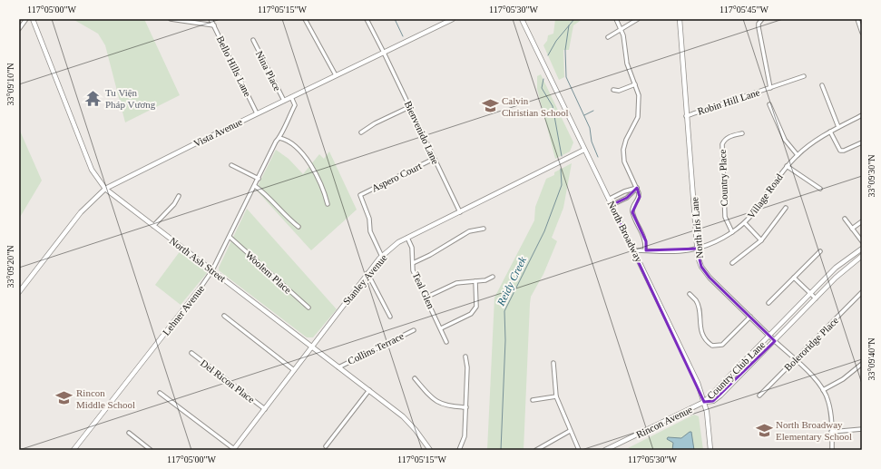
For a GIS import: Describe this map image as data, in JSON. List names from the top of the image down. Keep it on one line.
{"streets":{"street":["Bello Hills Lane","Nina Place","Robin Hill Lane","Vista Avenue","Bienvenido Lane","Aspero Court","Country Place","Village Road","North Iris Lane","North Broadway","North Ash Street","Woolem Place","Stanley Avenue","Teal Glen","Lehner Avenue","Boleroridge Place","Collins Terrace","Country Club Lane","Del Ricon Place","Rincon Avenue"]},"crossings":[["Bello Hills Lane","Vista Avenue"],["Nina Place","Vista Avenue"],["Robin Hill Lane","North Iris Lane"],["Vista Avenue","Bienvenido Lane"],["Vista Avenue","North Ash Street"],["Vista Avenue","Lehner Avenue"],["Bienvenido Lane","Aspero Court"],["Bienvenido Lane","Stanley Avenue"],["Aspero Court","Stanley Avenue"],["Country Place","Village Road"],["Village Road","North Iris Lane"],["Village Road","North Broadway"],["North Iris Lane","Boleroridge Place"],["North Iris Lane","Country Club Lane"],["North Broadway","Stanley Avenue"],["North Broadway","Country Club Lane"],["North Broadway","Rincon Avenue"],["North Ash Street","Stanley Avenue"],["North Ash Street","Lehner Avenue"],["North Ash Street","Collins Terrace"],["Woolem Place","Lehner Avenue"],["Stanley Avenue","Teal Glen"],["Stanley Avenue","Del Ricon Place"],["Country Club Lane","Rincon Avenue"]],"water":["Reidy Creek"],"places":{"temple":["Tu Viện Pháp Vương"],"school or university":["Calvin Christian School","Rincon Middle School","North Broadway Elementary School"]},"coordinates":["117°05'00\"W","117°05'15\"W","117°05'30\"W","117°05'45\"W","33°09'10\"N","33°09'30\"N","33°09'20\"N","33°09'40\"N"]}
